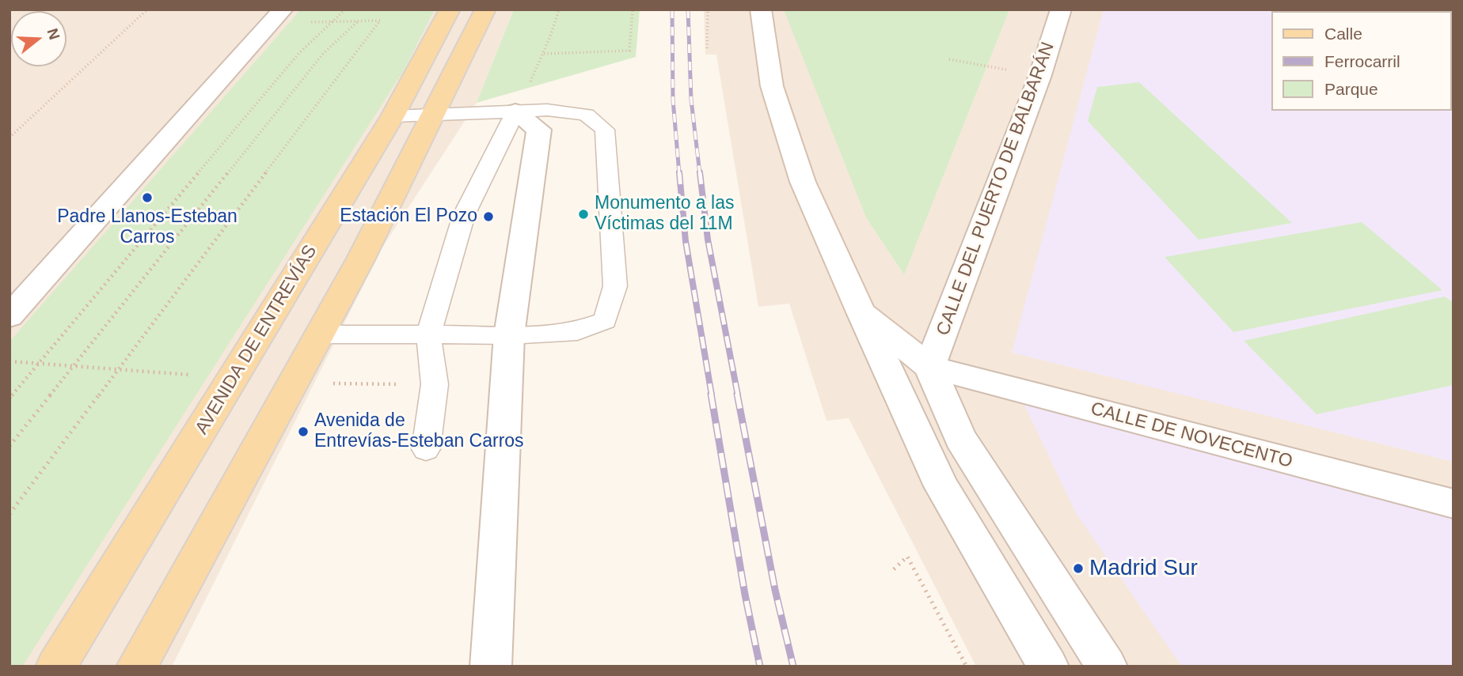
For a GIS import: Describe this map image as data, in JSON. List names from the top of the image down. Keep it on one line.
{"streets":{"main road":["AVENIDA DE ENTREVÍAS"],"street":["CALLE DEL PUERTO DE BALBARÁN","CALLE DE NOVECENTO"]},"crossings":[["CALLE DEL PUERTO DE BALBARÁN","CALLE DE NOVECENTO"]],"places":["Padre Llanos-Esteban Carros","Monumento a las Víctimas del 11M","Estación El Pozo","Avenida de Entrevías-Esteban Carros","Madrid Sur"],"legend":["Calle","Ferrocarril","Parque"],"north":"right"}
